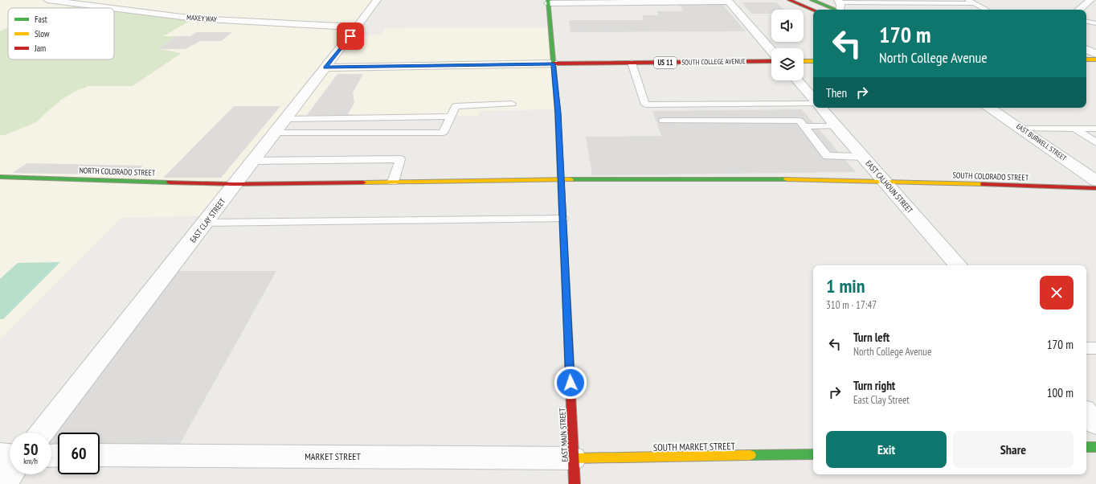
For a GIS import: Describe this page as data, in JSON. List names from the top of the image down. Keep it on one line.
{"streets":{"main road":["SOUTH COLLEGE AVENUE","US 11","NORTH COLORADO STREET","SOUTH COLORADO STREET","EAST MAIN STREET","SOUTH MARKET STREET"],"street":["MAXEY WAY","EAST BURWELL STREET","EAST CALHOUN STREET","EAST CLAY STREET","MARKET STREET"]},"crossings":[["MAXEY WAY","EAST CLAY STREET"],["SOUTH COLLEGE AVENUE","EAST MAIN STREET"],["NORTH COLORADO STREET","SOUTH COLORADO STREET"],["NORTH COLORADO STREET","EAST CLAY STREET"],["NORTH COLORADO STREET","EAST MAIN STREET"],["SOUTH COLORADO STREET","EAST CALHOUN STREET"],["SOUTH COLORADO STREET","EAST MAIN STREET"],["EAST MAIN STREET","SOUTH MARKET STREET"],["EAST MAIN STREET","MARKET STREET"],["SOUTH MARKET STREET","MARKET STREET"]],"legend":["Fast","Slow","Jam"],"page":{"turn":["170 m","North College Avenue"],"then":"Then","heading":["1 min","310 m · 17:47"],"list":[{"name":"Turn left","note":"North College Avenue","value":"170 m"},{"name":"Turn right","note":"East Clay Street","value":"100 m"}],"buttons":["Exit","Share"],"speed":"50 km/h","limit":"60"}}
